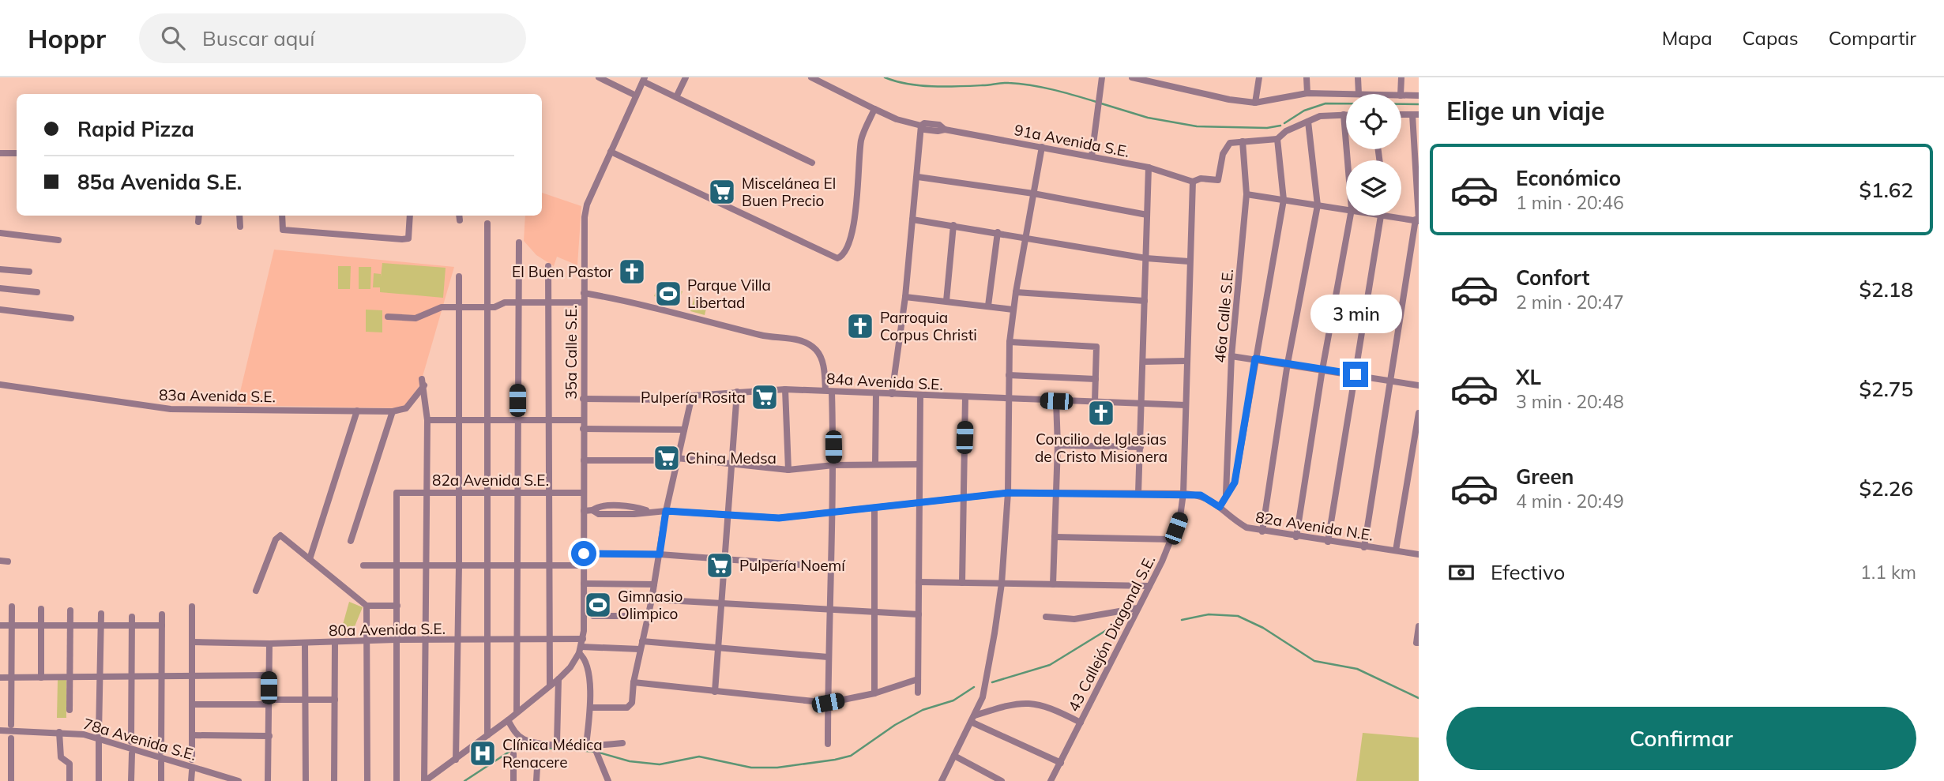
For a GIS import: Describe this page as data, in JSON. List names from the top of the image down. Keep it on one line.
{"streets":{"street":["91a Avenida S.E.","46a Calle S.E.","35a Calle S.E.","84a Avenida S.E.","83a Avenida S.E.","82a Avenida S.E.","82a Avenida N.E.","80a Avenida S.E.","43 Callejón Diagonal S.E.","78a Avenida S.E."]},"crossings":[["91a Avenida S.E.","43 Callejón Diagonal S.E."],["35a Calle S.E.","84a Avenida S.E."],["35a Calle S.E.","82a Avenida S.E."],["35a Calle S.E.","80a Avenida S.E."],["84a Avenida S.E.","43 Callejón Diagonal S.E."],["82a Avenida N.E.","43 Callejón Diagonal S.E."]],"places":{"supermarket":["Miscelánea El Buen Precio","Pulpería Rosita","China Medsa","Pulpería Noemí"],"church":["El Buen Pastor","Parroquia Corpus Christi","Concilio de Iglesias de Cristo Misionera"],"sports":["Parque Villa Libertad","Gimnasio Olimpico"],"hospital":["Clínica Médica Renacere"]},"page":{"header":"Hoppr","search":"Buscar aquí","nav":["Mapa","Capas","Compartir"],"heading":"Elige un viaje","banner":["Rapid Pizza","85a Avenida S.E."],"list":[{"name":"Económico","note":"1 min · 20:46","value":"$1.62"},{"name":"Confort","note":"2 min · 20:47","value":"$2.18"},{"name":"XL","note":"3 min · 20:48","value":"$2.75"},{"name":"Green","note":"4 min · 20:49","value":"$2.26"}],"bubble":"3 min","pay":["Efectivo","1.1 km"],"buttons":"Confirmar"}}
